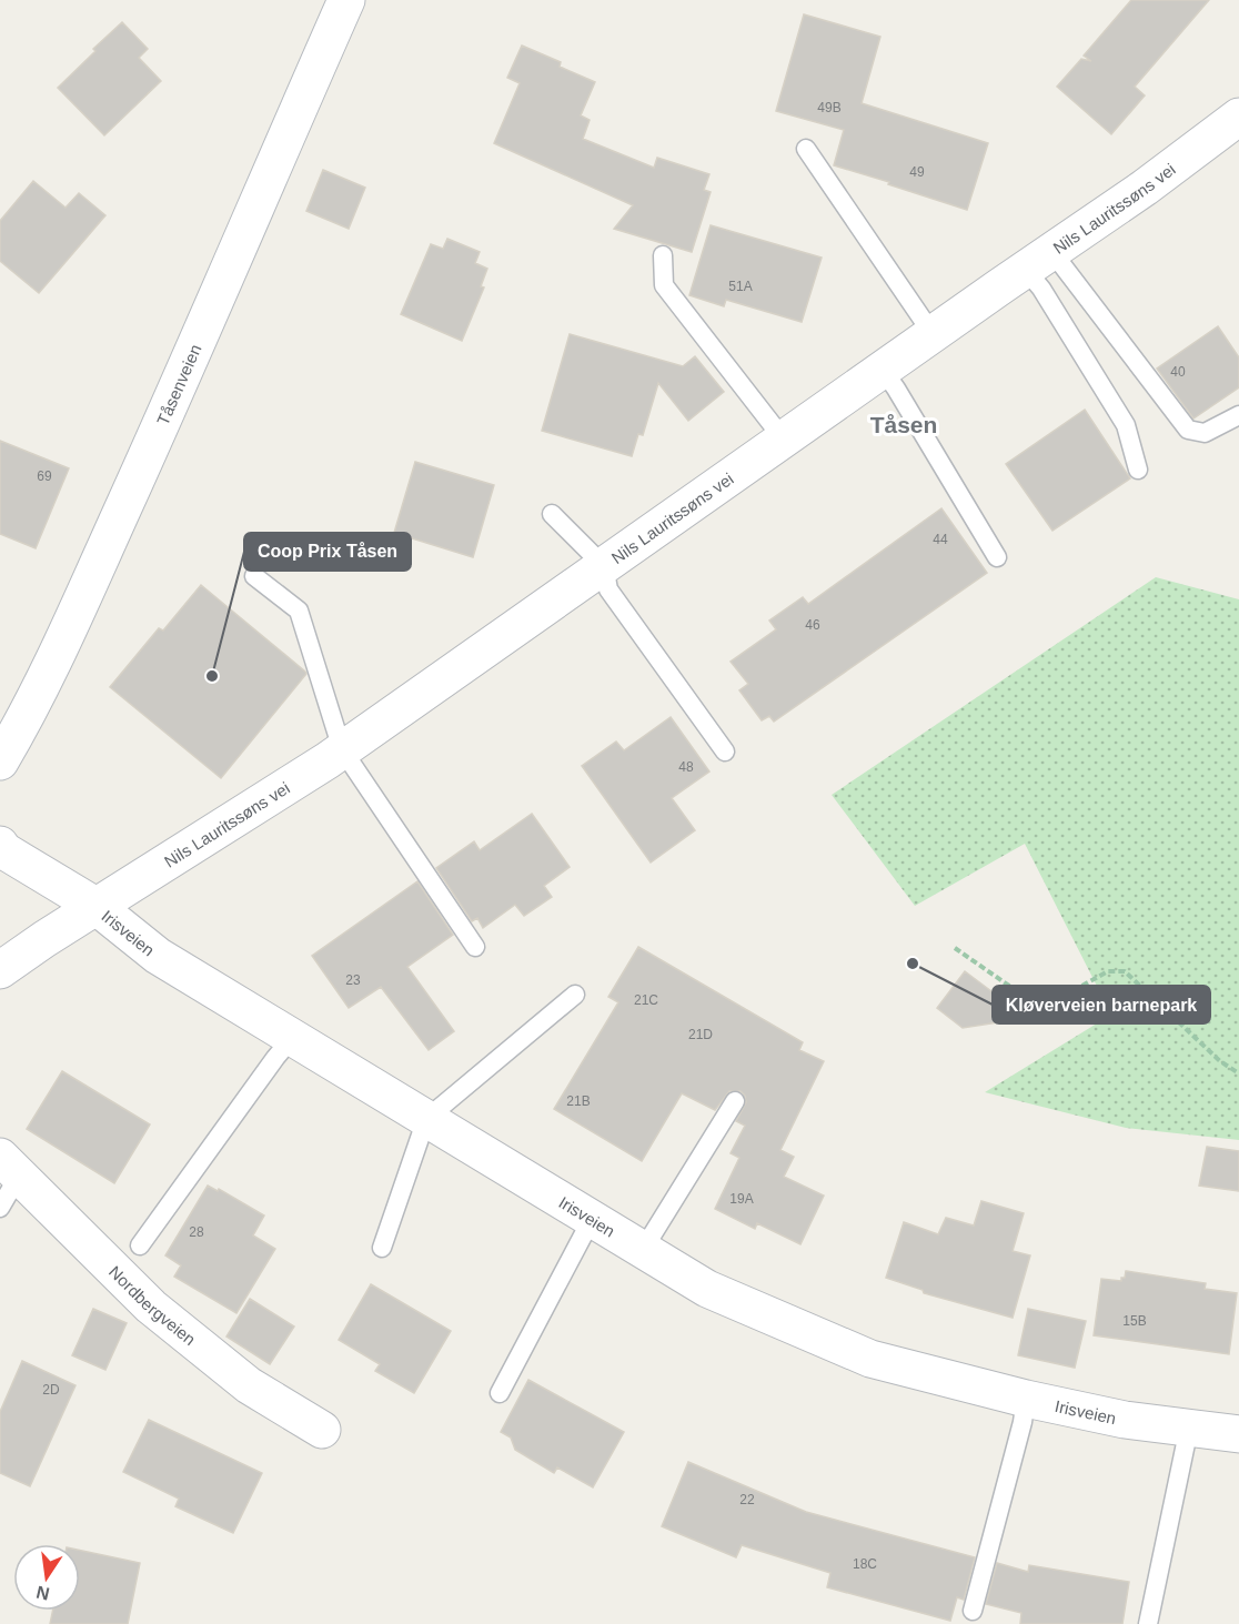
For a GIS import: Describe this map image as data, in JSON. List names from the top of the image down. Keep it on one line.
{"streets":{"street":["Nils Lauritssøns vei","Tåsenveien","Irisveien","Nordbergveien"]},"crossings":[["Nils Lauritssøns vei","Irisveien"]],"districts":["Tåsen"],"places":["Coop Prix Tåsen","Kløverveien barnepark"],"house_numbers":["49B","49","51A","40","69","44","46","48","23","21C","21D","21B","19A","28","15B","2D","22","18C"],"north":"bottom"}
